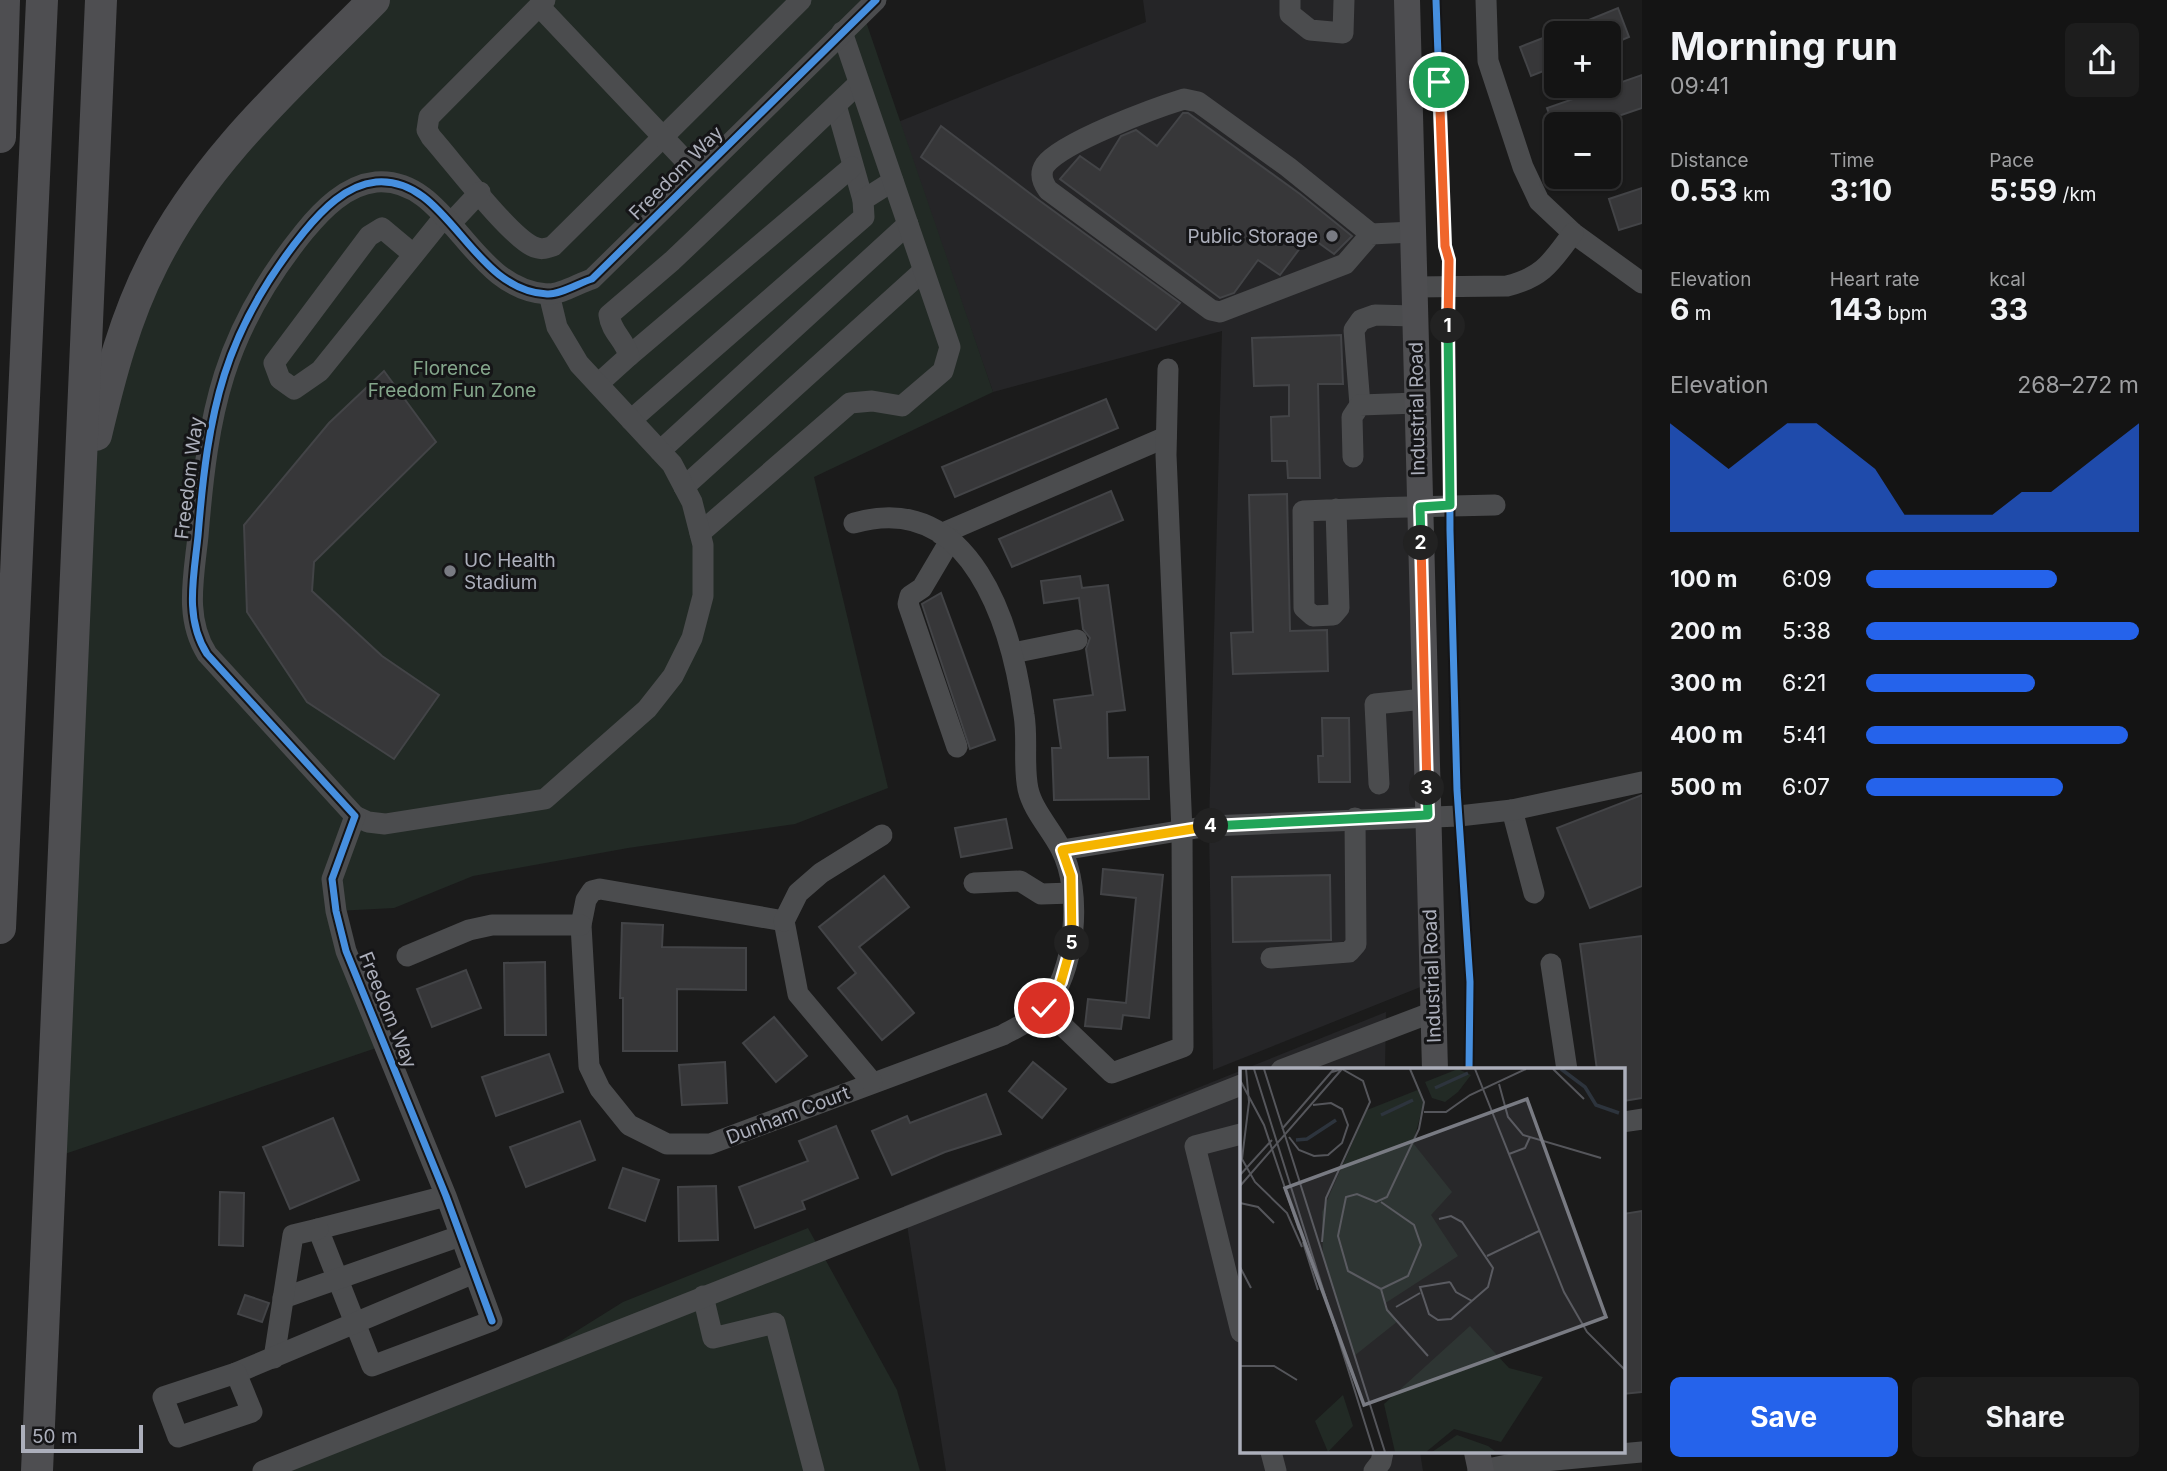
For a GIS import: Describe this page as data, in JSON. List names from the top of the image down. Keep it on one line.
{"streets":{"main road":["Industrial Road"],"street":["Freedom Way","Dunham Court"]},"parks":["Florence Freedom Fun Zone"],"places":["Public Storage","UC Health Stadium"],"scale_bar":"50 m","page":{"heading":["Morning run","09:41"],"map_buttons":["+","−"],"stats":[["Distance","0.53 km"],["Time","3:10"],["Pace","5:59 /km"],["Elevation","6 m"],["Heart rate","143 bpm"],["kcal","33"]],"pins":["1","2","3","4","5"],"chart":["Elevation","268–272 m"],"list":[{"name":"100 m","note":"6:09"},{"name":"200 m","note":"5:38"},{"name":"300 m","note":"6:21"},{"name":"400 m","note":"5:41"},{"name":"500 m","note":"6:07"}],"buttons":["Save","Share"],"scale":"50 m"}}
